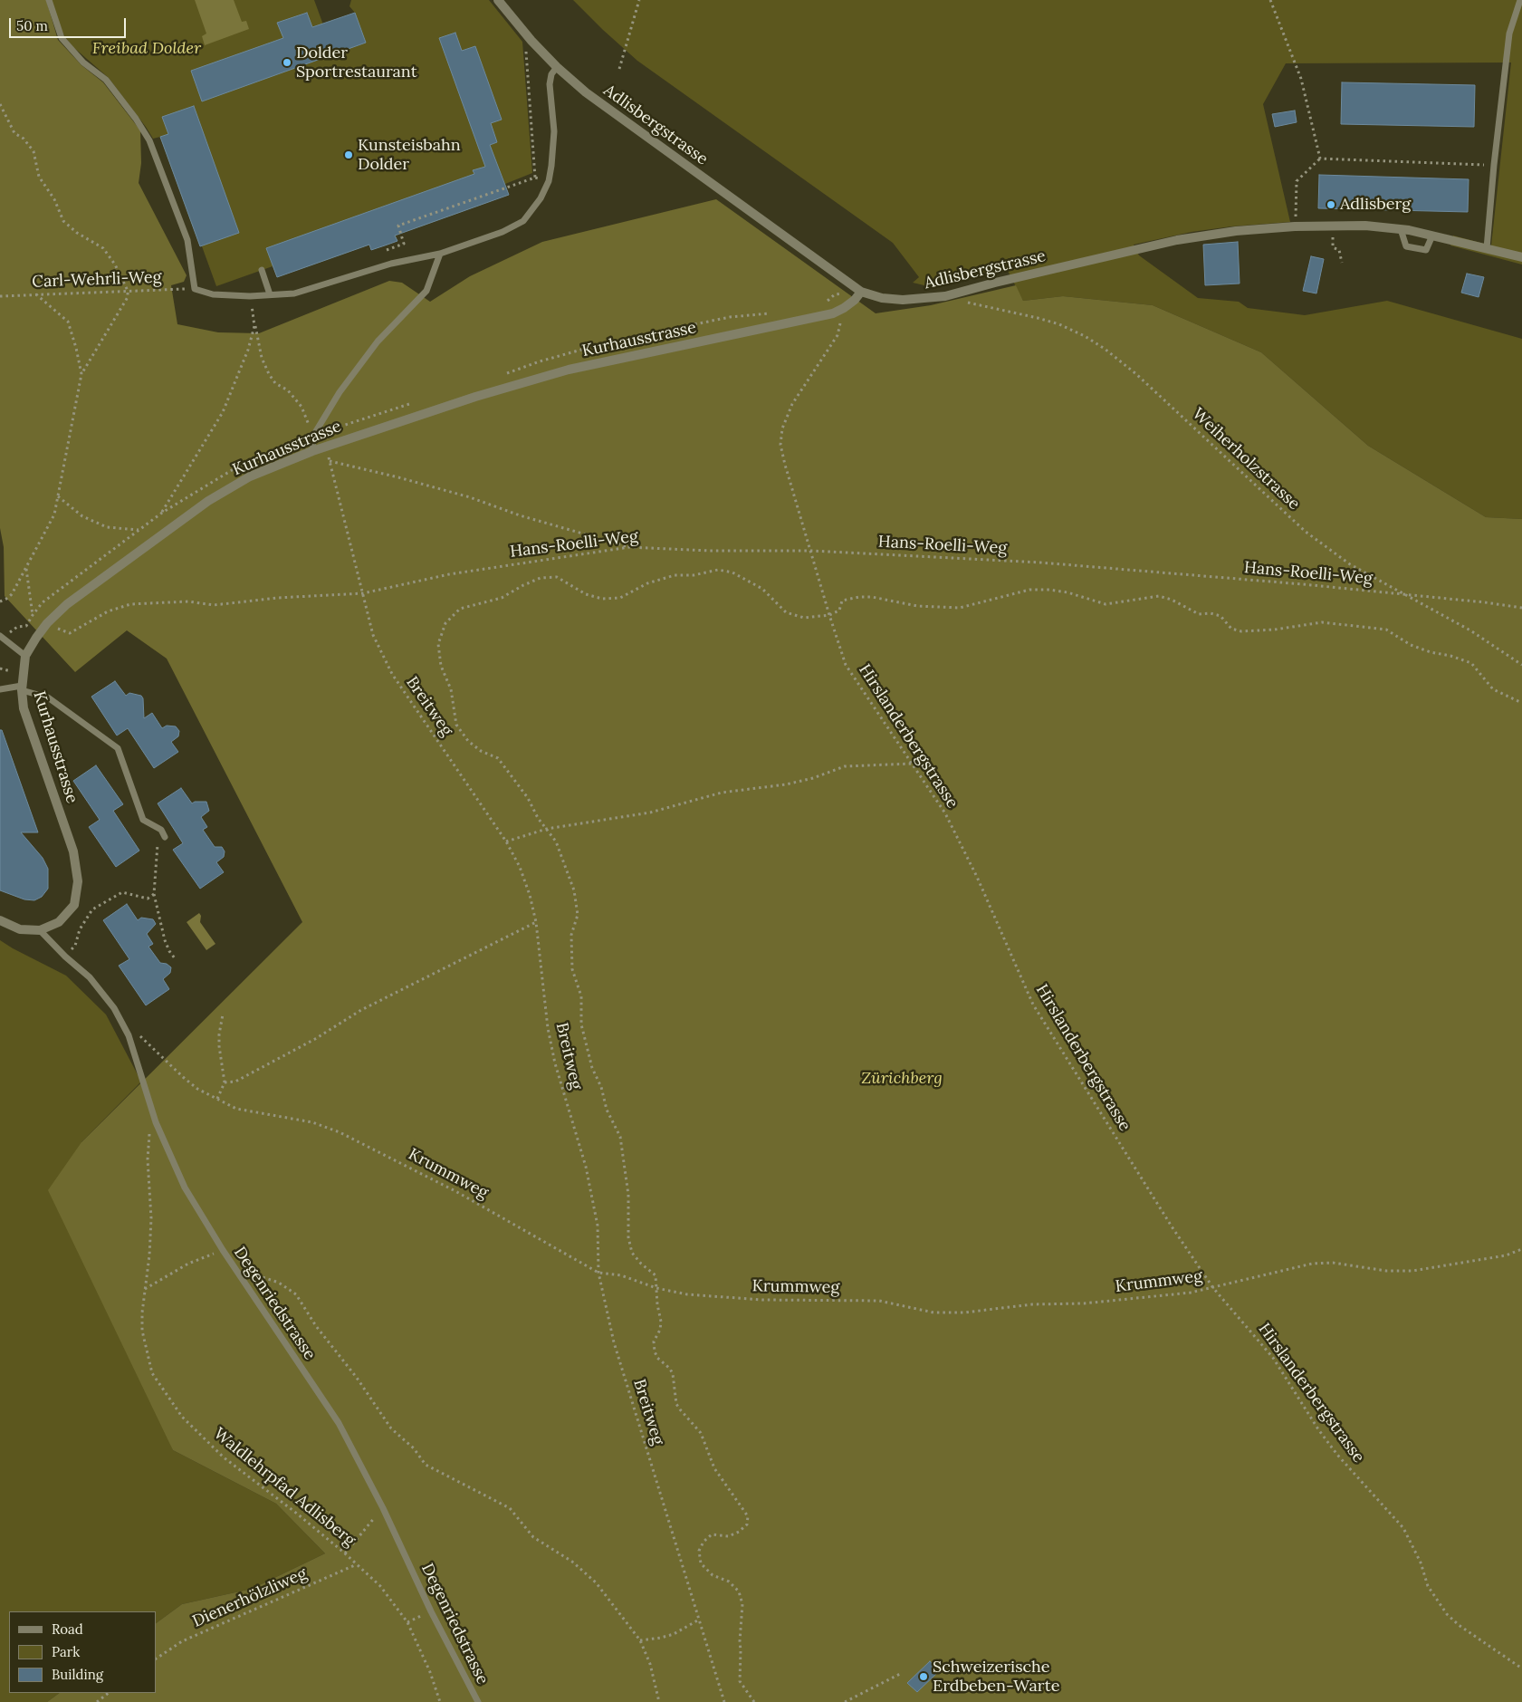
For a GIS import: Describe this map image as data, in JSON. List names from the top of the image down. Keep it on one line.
{"streets":{"street":["Adlisbergstrasse","Kurhausstrasse"],"lane":["Degenriedstrasse"],"path":["Carl-Wehrli-Weg","Weiherholzstrasse","Hans-Roelli-Weg","Breitweg","Hirslanderbergstrasse","Krummweg","Waldlehrpfad Adlisberg","Dienerhölzliweg"]},"crossings":[["Adlisbergstrasse","Kurhausstrasse"],["Adlisbergstrasse","Weiherholzstrasse"],["Kurhausstrasse","Hans-Roelli-Weg"],["Kurhausstrasse","Breitweg"],["Kurhausstrasse","Hirslanderbergstrasse"],["Kurhausstrasse","Degenriedstrasse"],["Weiherholzstrasse","Hans-Roelli-Weg"],["Hans-Roelli-Weg","Breitweg"],["Hans-Roelli-Weg","Hirslanderbergstrasse"],["Breitweg","Krummweg"],["Hirslanderbergstrasse","Krummweg"],["Krummweg","Degenriedstrasse"],["Degenriedstrasse","Waldlehrpfad Adlisberg"],["Waldlehrpfad Adlisberg","Dienerhölzliweg"]],"parks":["Freibad Dolder","Zürichberg"],"places":["Dolder Sportrestaurant","Kunsteisbahn Dolder","Adlisberg","Schweizerische Erdbeben-Warte"],"legend":["Road","Park","Building"],"scale_bar":"50 m"}
